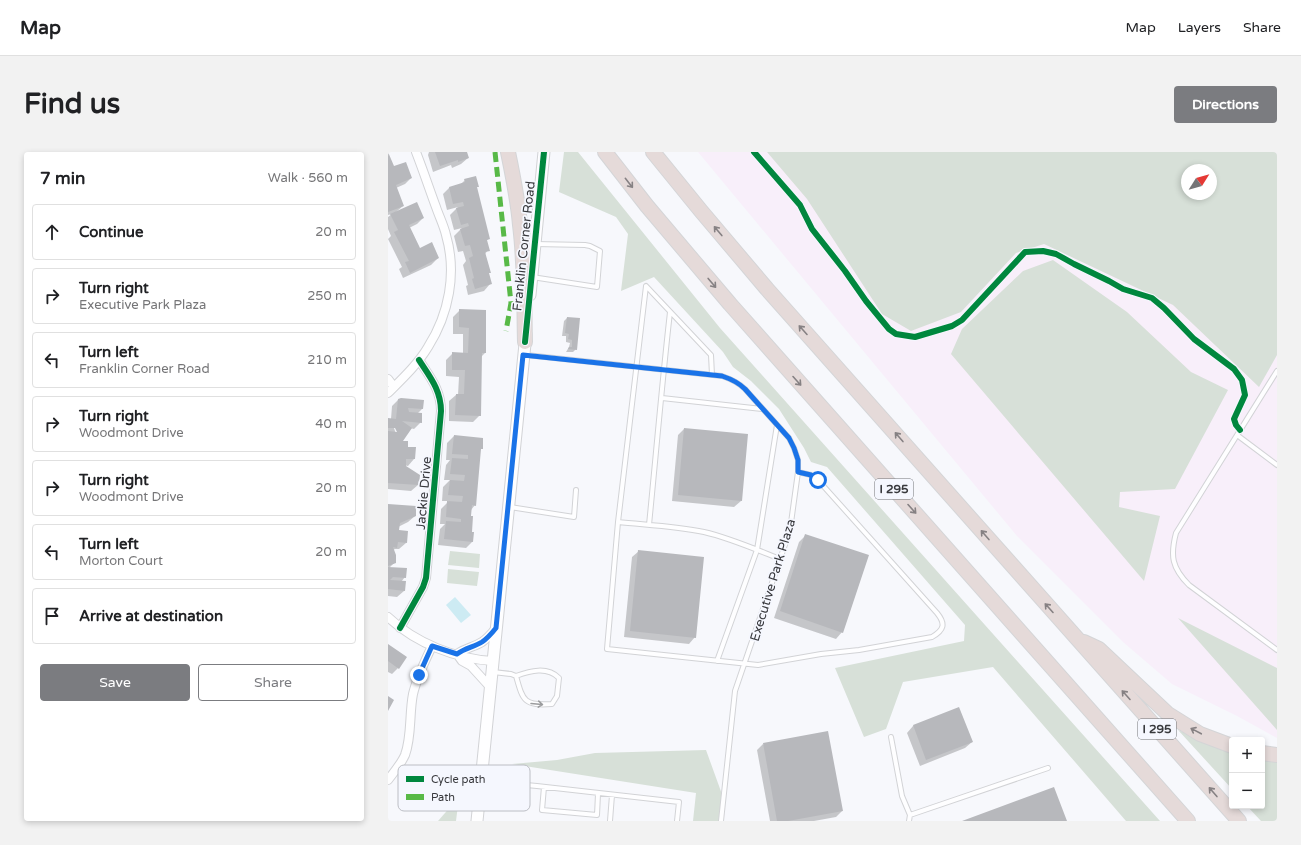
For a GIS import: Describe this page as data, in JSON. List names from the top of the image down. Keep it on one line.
{"streets":{"highway":["I 295"],"main road":["Franklin Corner Road"],"street":["Jackie Drive"],"lane":["Executive Park Plaza"]},"crossings":[["Franklin Corner Road","Executive Park Plaza"]],"legend":["Cycle path","Path"],"north":"top right","page":{"header":"Map","nav":["Map","Layers","Share"],"buttons":["Directions",["Save","Share"]],"title":"Find us","heading":["7 min","Walk · 560 m"],"list":[["Continue","20 m"],["Turn right","Executive Park Plaza","250 m"],["Turn left","Franklin Corner Road","210 m"],["Turn right","Woodmont Drive","40 m"],["Turn right","Woodmont Drive","20 m"],["Turn left","Morton Court","20 m"],"Arrive at destination"],"map_buttons":["+","−"]}}
